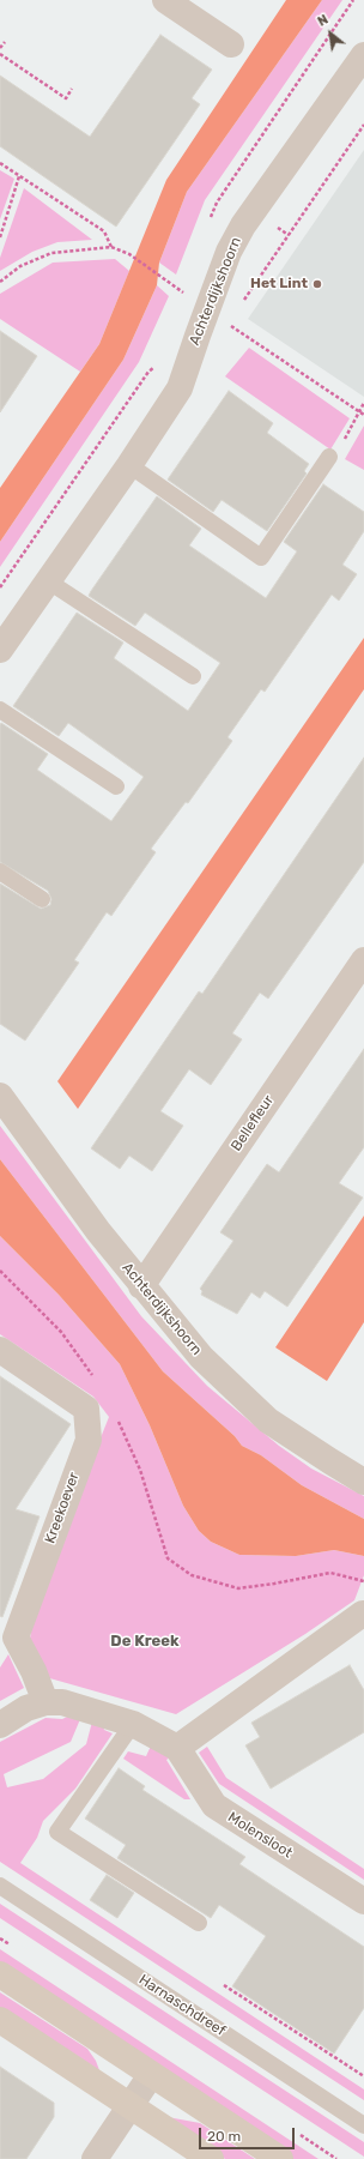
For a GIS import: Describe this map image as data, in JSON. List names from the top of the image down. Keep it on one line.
{"streets":{"street":["Achterdijkshoorn","Bellefleur","Kreekoever","Molensloot"],"lane":["Harnaschdreef"]},"crossings":[["Achterdijkshoorn","Bellefleur"],["Kreekoever","Molensloot"]],"districts":["De Kreek"],"places":["Het Lint"],"scale_bar":"20 m","north":"top left"}
